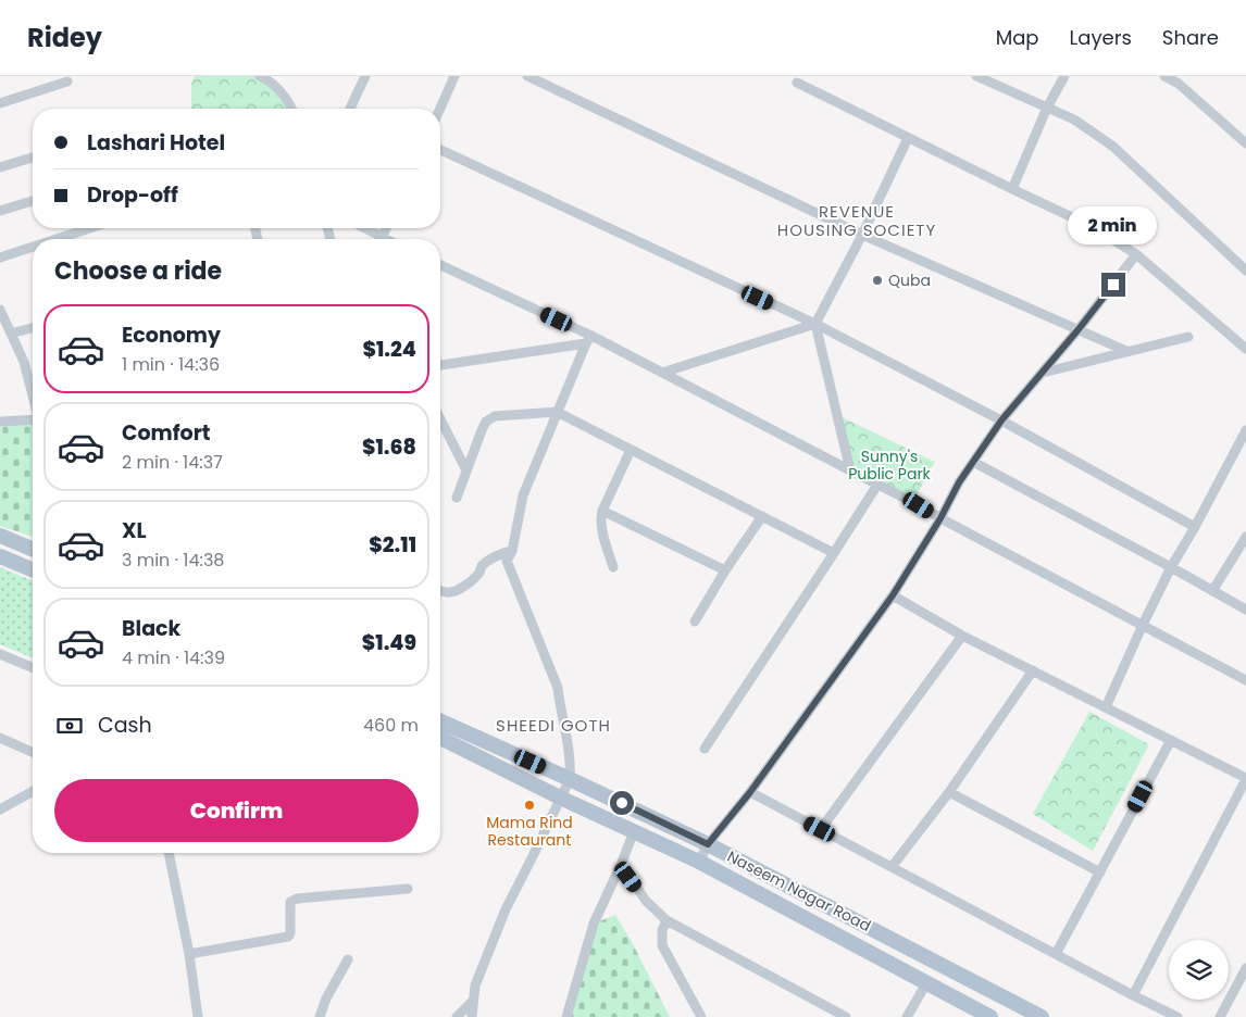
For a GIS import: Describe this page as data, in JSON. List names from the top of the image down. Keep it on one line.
{"streets":{"main road":["Naseem Nagar Road"]},"districts":["REVENUE HOUSING SOCIETY","SHEEDI GOTH"],"parks":["Sunny's Public Park"],"places":["Quba","Mama Rind Restaurant"],"page":{"header":"Ridey","nav":["Map","Layers","Share"],"banner":["Lashari Hotel","Drop-off"],"bubble":"2 min","heading":"Choose a ride","list":[{"name":"Economy","note":"1 min · 14:36","value":"$1.24"},{"name":"Comfort","note":"2 min · 14:37","value":"$1.68"},{"name":"XL","note":"3 min · 14:38","value":"$2.11"},{"name":"Black","note":"4 min · 14:39","value":"$1.49"}],"pay":["Cash","460 m"],"buttons":"Confirm"}}
